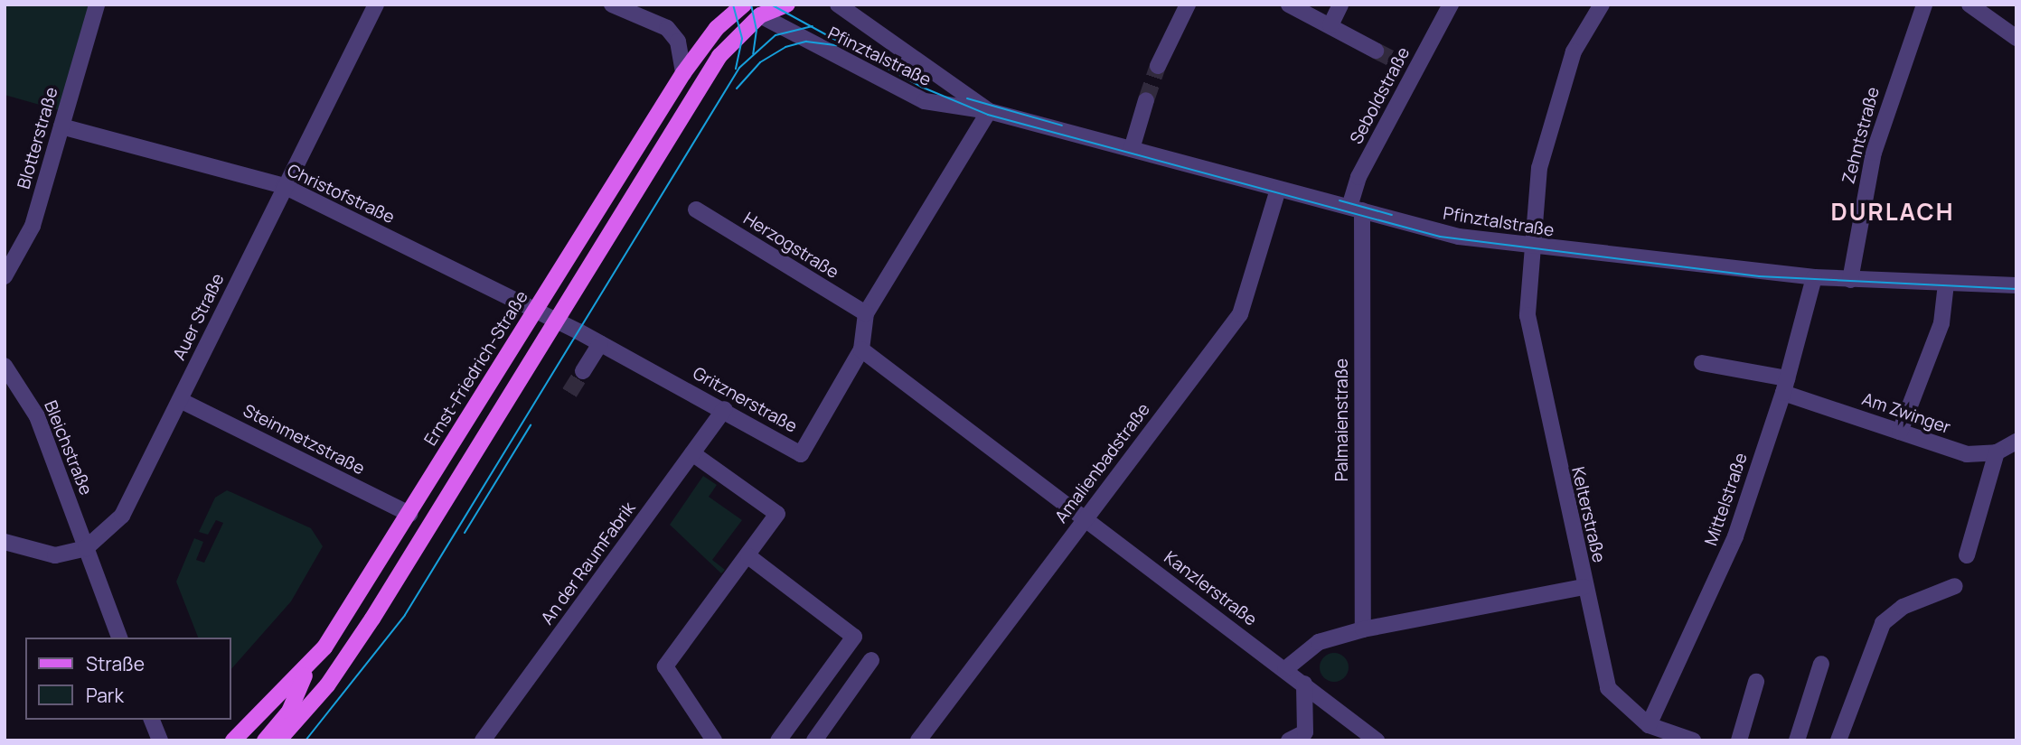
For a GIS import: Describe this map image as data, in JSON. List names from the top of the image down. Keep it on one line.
{"streets":{"main road":["Ernst-Friedrich-Straße"],"street":["Pfinztalstraße","Seboldstraße","Zehntstraße","Blotterstraße","Christofstraße","Herzogstraße","Auer Straße","Gritznerstraße","Am Zwinger","Palmaienstraße","Steinmetzstraße","Bleichstraße","Amalienbadstraße","Mittelstraße","Kelterstraße","An der RaumFabrik","Kanzlerstraße"]},"crossings":[["Pfinztalstraße","Seboldstraße"],["Pfinztalstraße","Zehntstraße"],["Pfinztalstraße","Gritznerstraße"],["Pfinztalstraße","Palmaienstraße"],["Pfinztalstraße","Amalienbadstraße"],["Pfinztalstraße","Mittelstraße"],["Pfinztalstraße","Kelterstraße"],["Seboldstraße","Palmaienstraße"],["Blotterstraße","Christofstraße"],["Christofstraße","Auer Straße"],["Christofstraße","Ernst-Friedrich-Straße"],["Christofstraße","Gritznerstraße"],["Herzogstraße","Gritznerstraße"],["Auer Straße","Steinmetzstraße"],["Auer Straße","Bleichstraße"],["Ernst-Friedrich-Straße","Steinmetzstraße"],["Gritznerstraße","An der RaumFabrik"],["Gritznerstraße","Kanzlerstraße"],["Am Zwinger","Mittelstraße"],["Amalienbadstraße","Kanzlerstraße"],["Mittelstraße","Kelterstraße"]],"districts":["DURLACH"],"legend":["Straße","Park"]}
